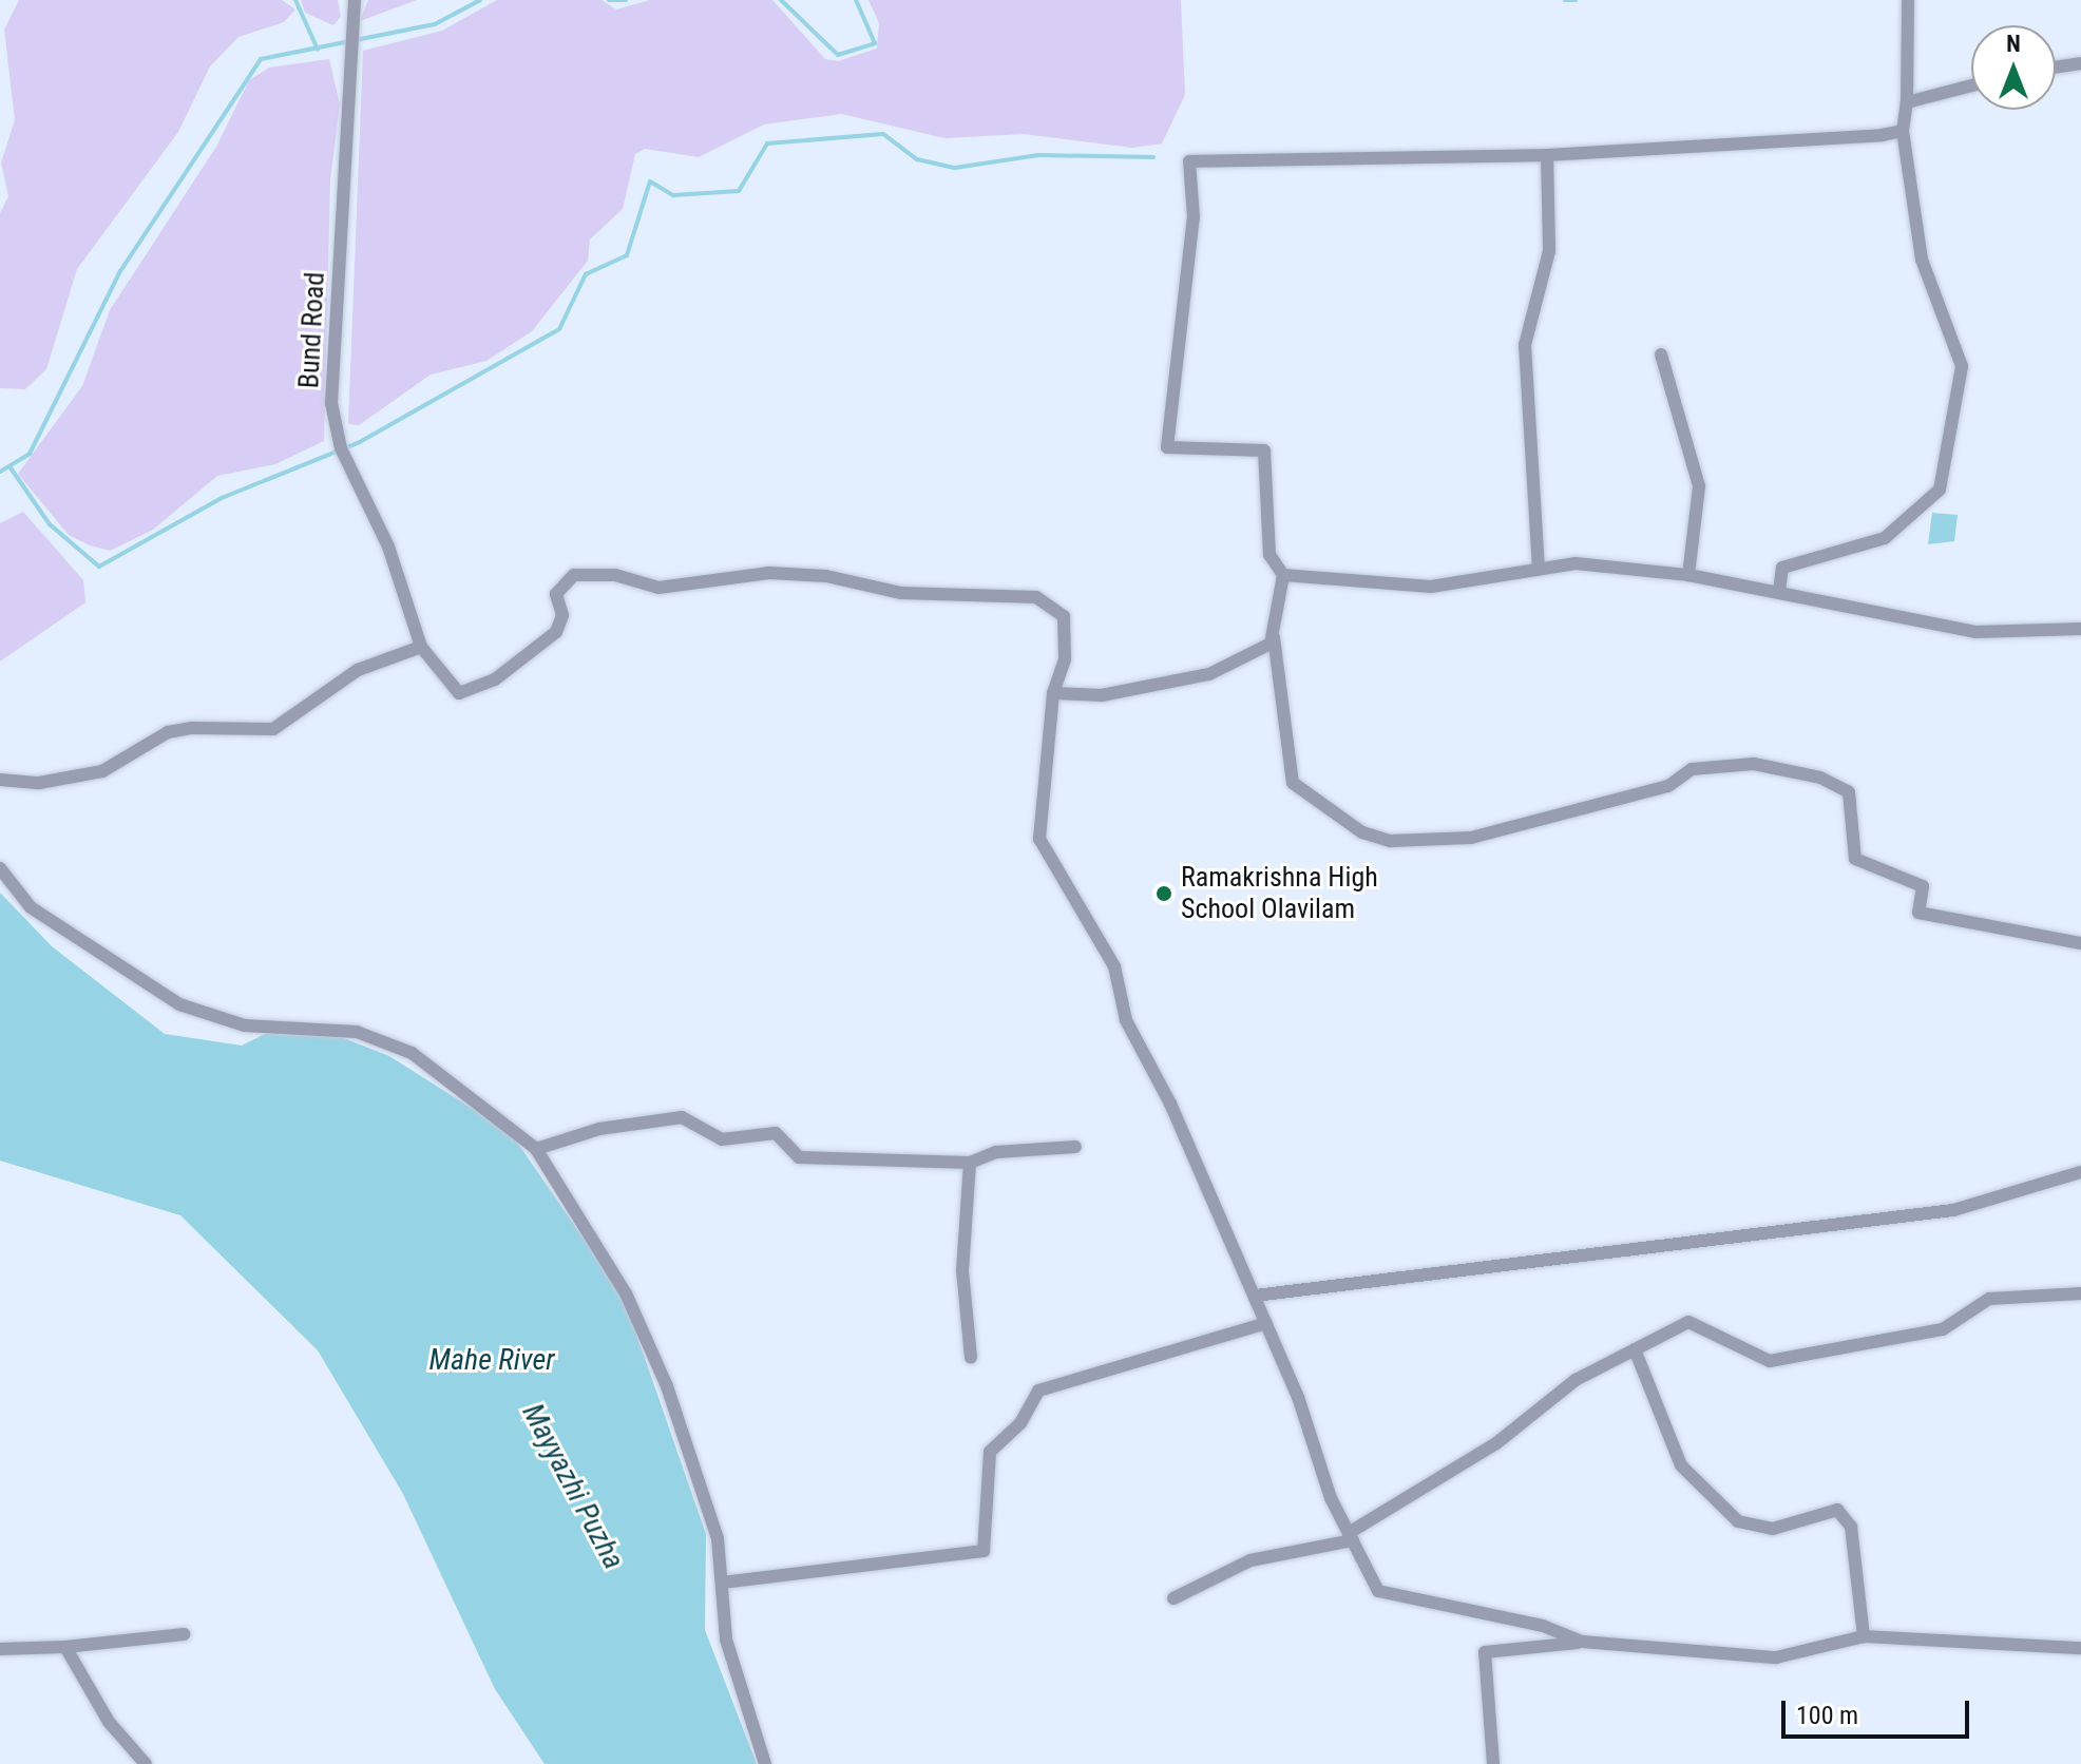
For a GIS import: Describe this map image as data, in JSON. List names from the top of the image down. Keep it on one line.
{"streets":{"street":["Bund Road"]},"water":["Mahe River","Mayyazhi Puzha"],"places":["Ramakrishna High School Olavilam"],"scale_bar":"100 m","north":"top"}
